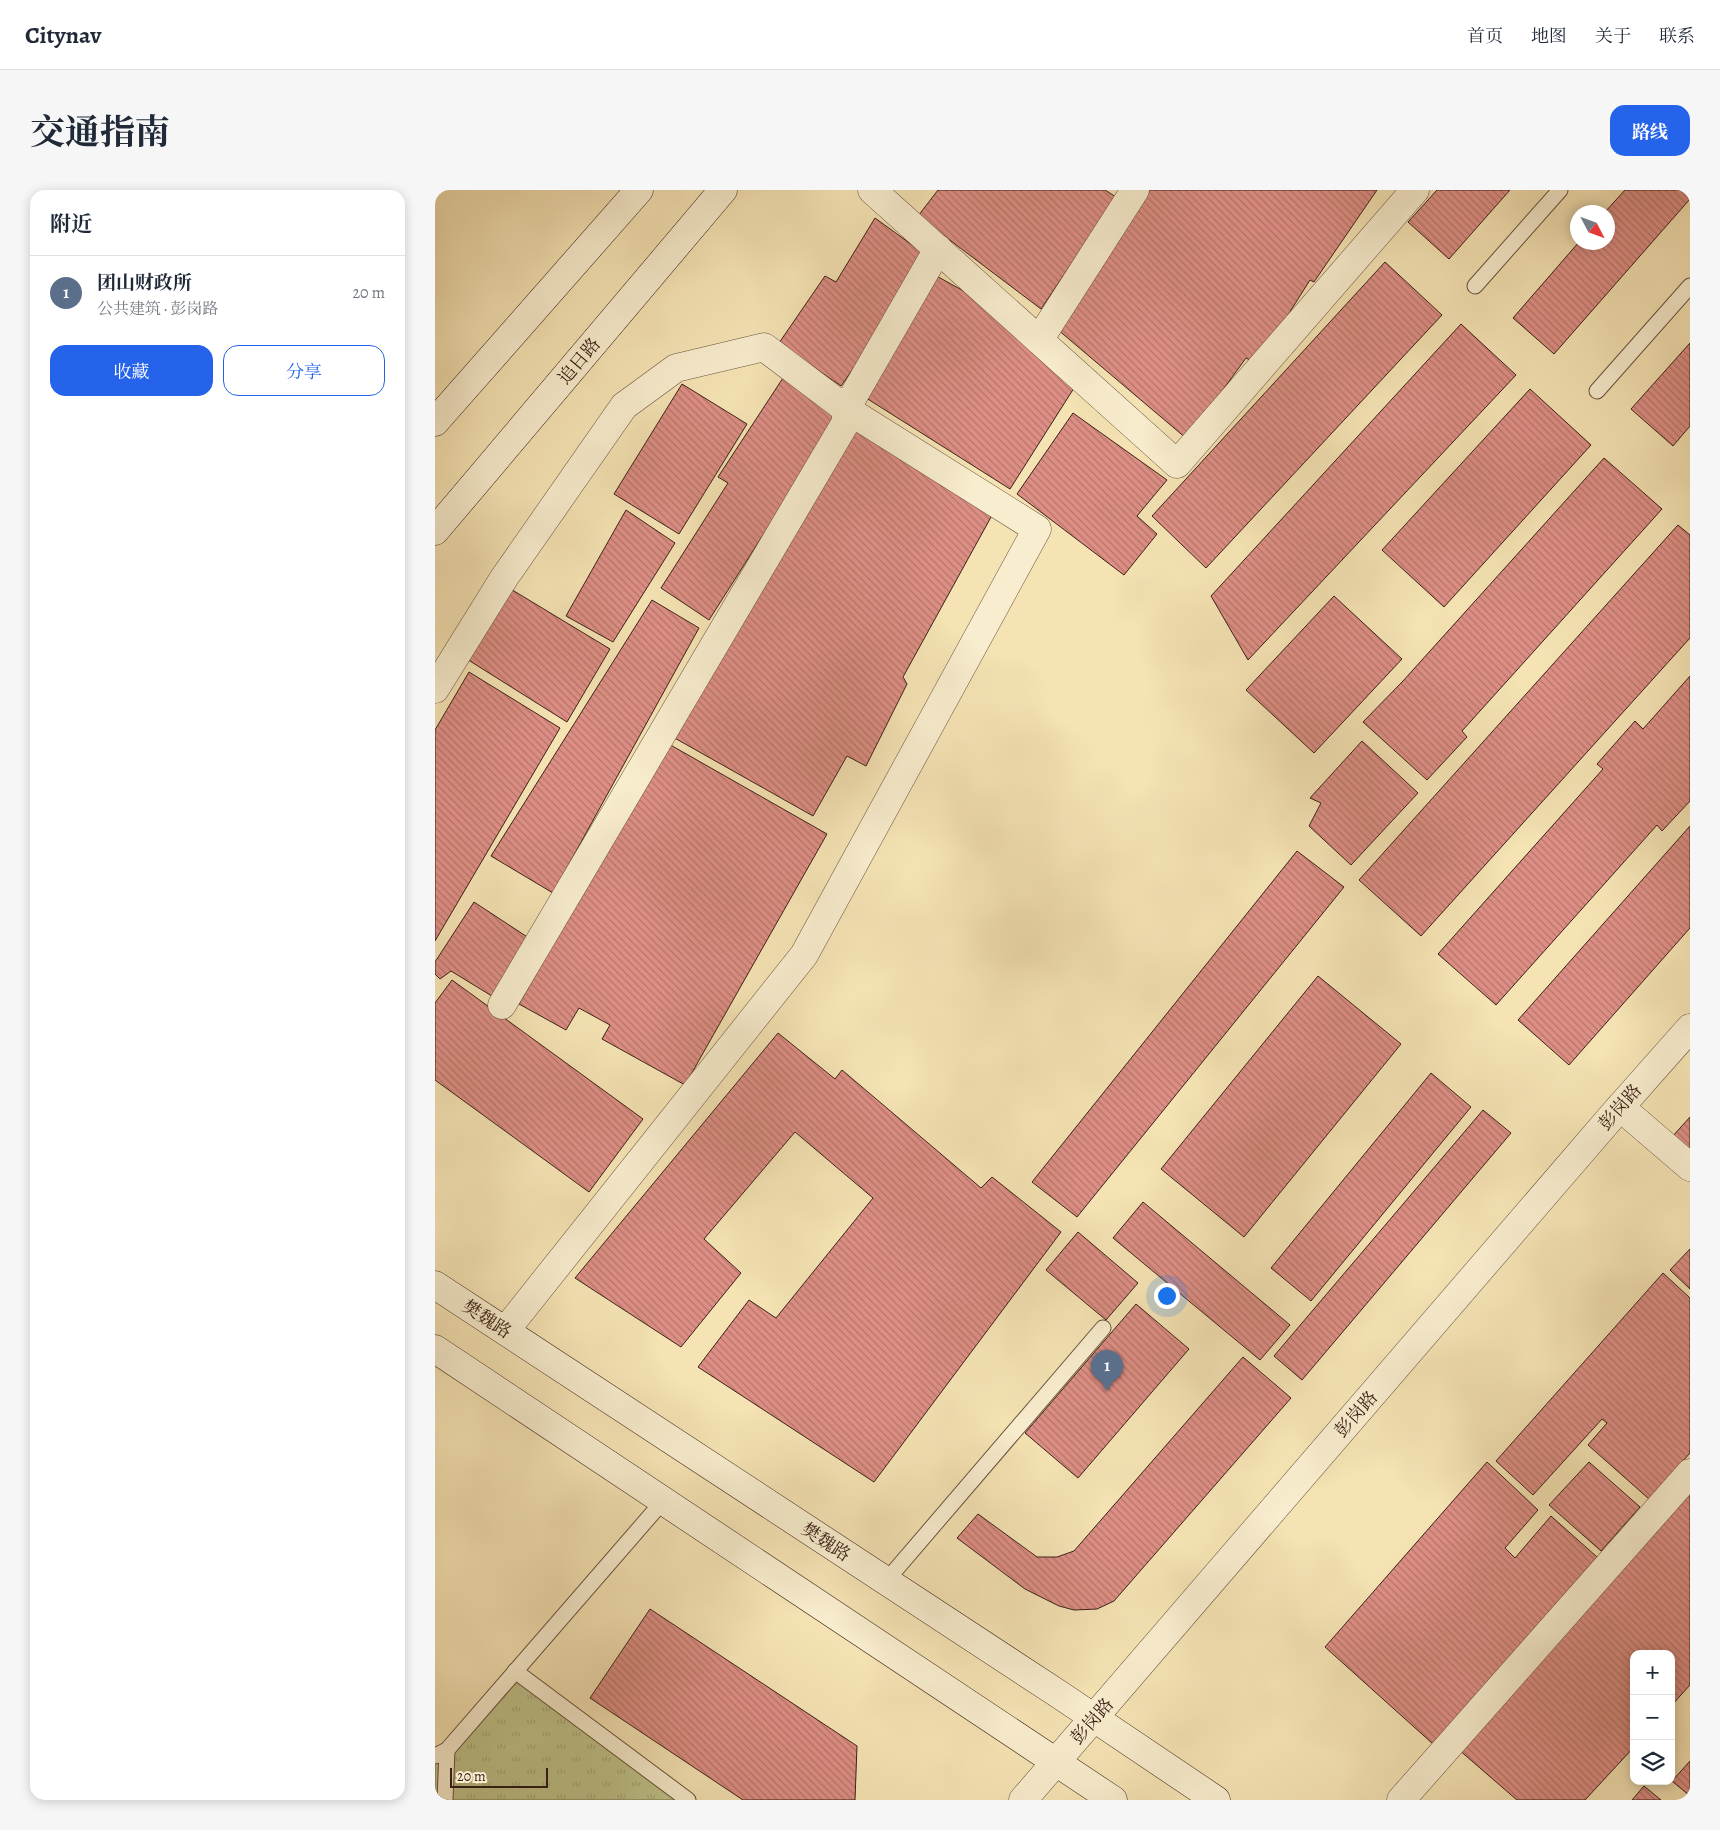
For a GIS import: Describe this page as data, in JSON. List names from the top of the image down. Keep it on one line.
{"streets":{"street":["追日路","彭岗路","樊魏路"]},"crossings":[["彭岗路","樊魏路"]],"scale_bar":"20 m","north":"bottom right","page":{"header":"Citynav","nav":["首页","地图","关于","联系"],"title":"交通指南","buttons":["路线",["收藏","分享"]],"heading":"附近","list":[{"mark":"1","name":"团山财政所","note":"公共建筑 · 彭岗路","value":"20 m"}],"pins":"1","map_buttons":["+","−"],"scale":"20 m"}}
